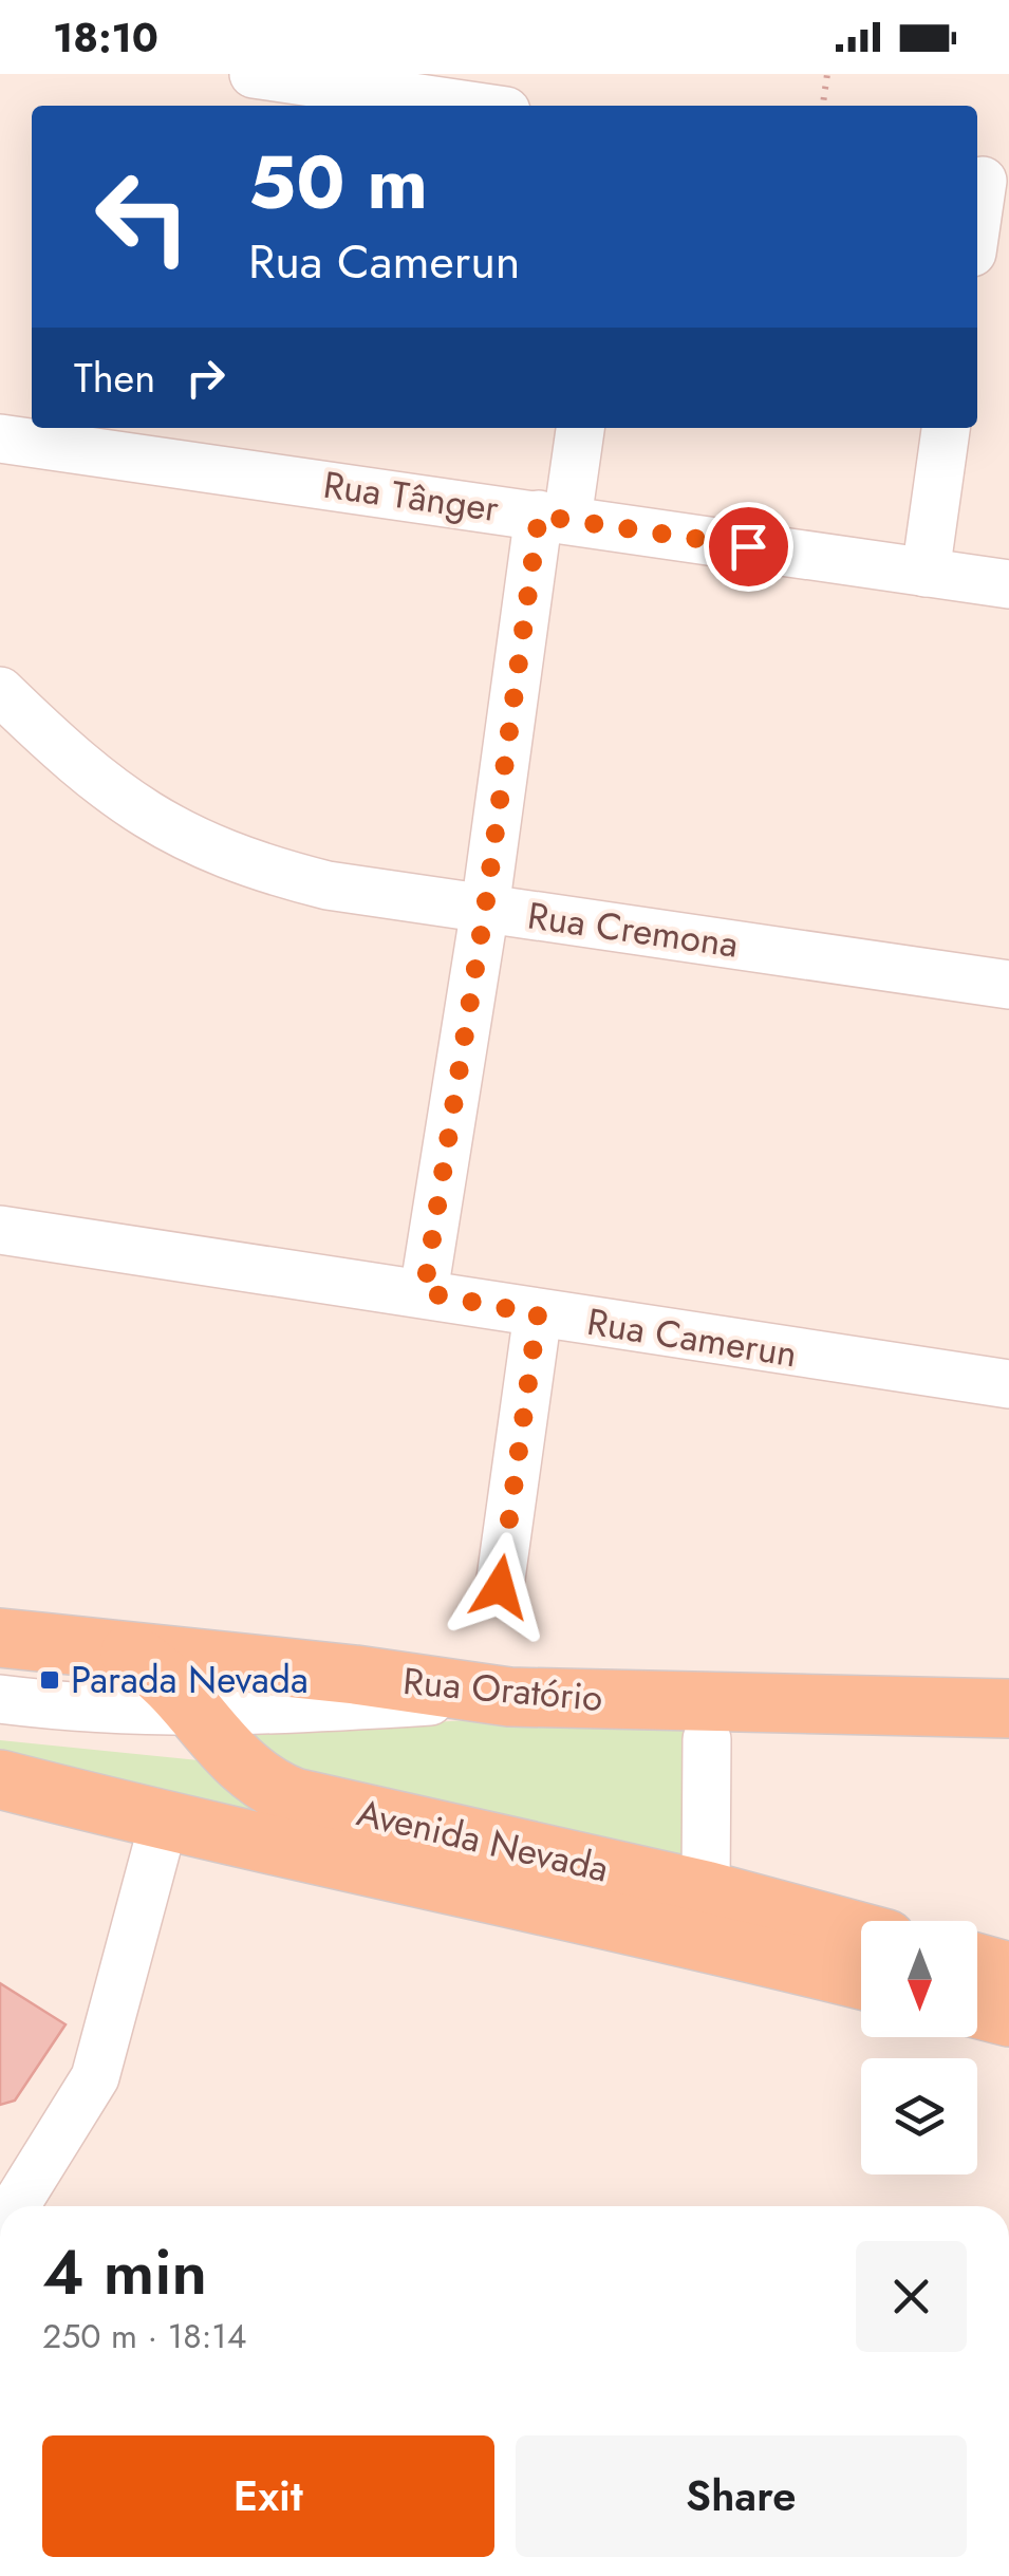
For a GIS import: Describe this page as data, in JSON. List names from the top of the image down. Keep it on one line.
{"streets":{"main road":["Rua Oratório","Avenida Nevada"],"street":["Rua Tânger","Rua Cremona","Rua Camerun"]},"crossings":[["Rua Oratório","Avenida Nevada"]],"places":{"transit":["Parada Nevada"]},"north":"bottom","page":{"status":"18:10","turn":["50 m","Rua Camerun"],"then":"Then","heading":["4 min","250 m · 18:14"],"buttons":["Exit","Share"]}}
